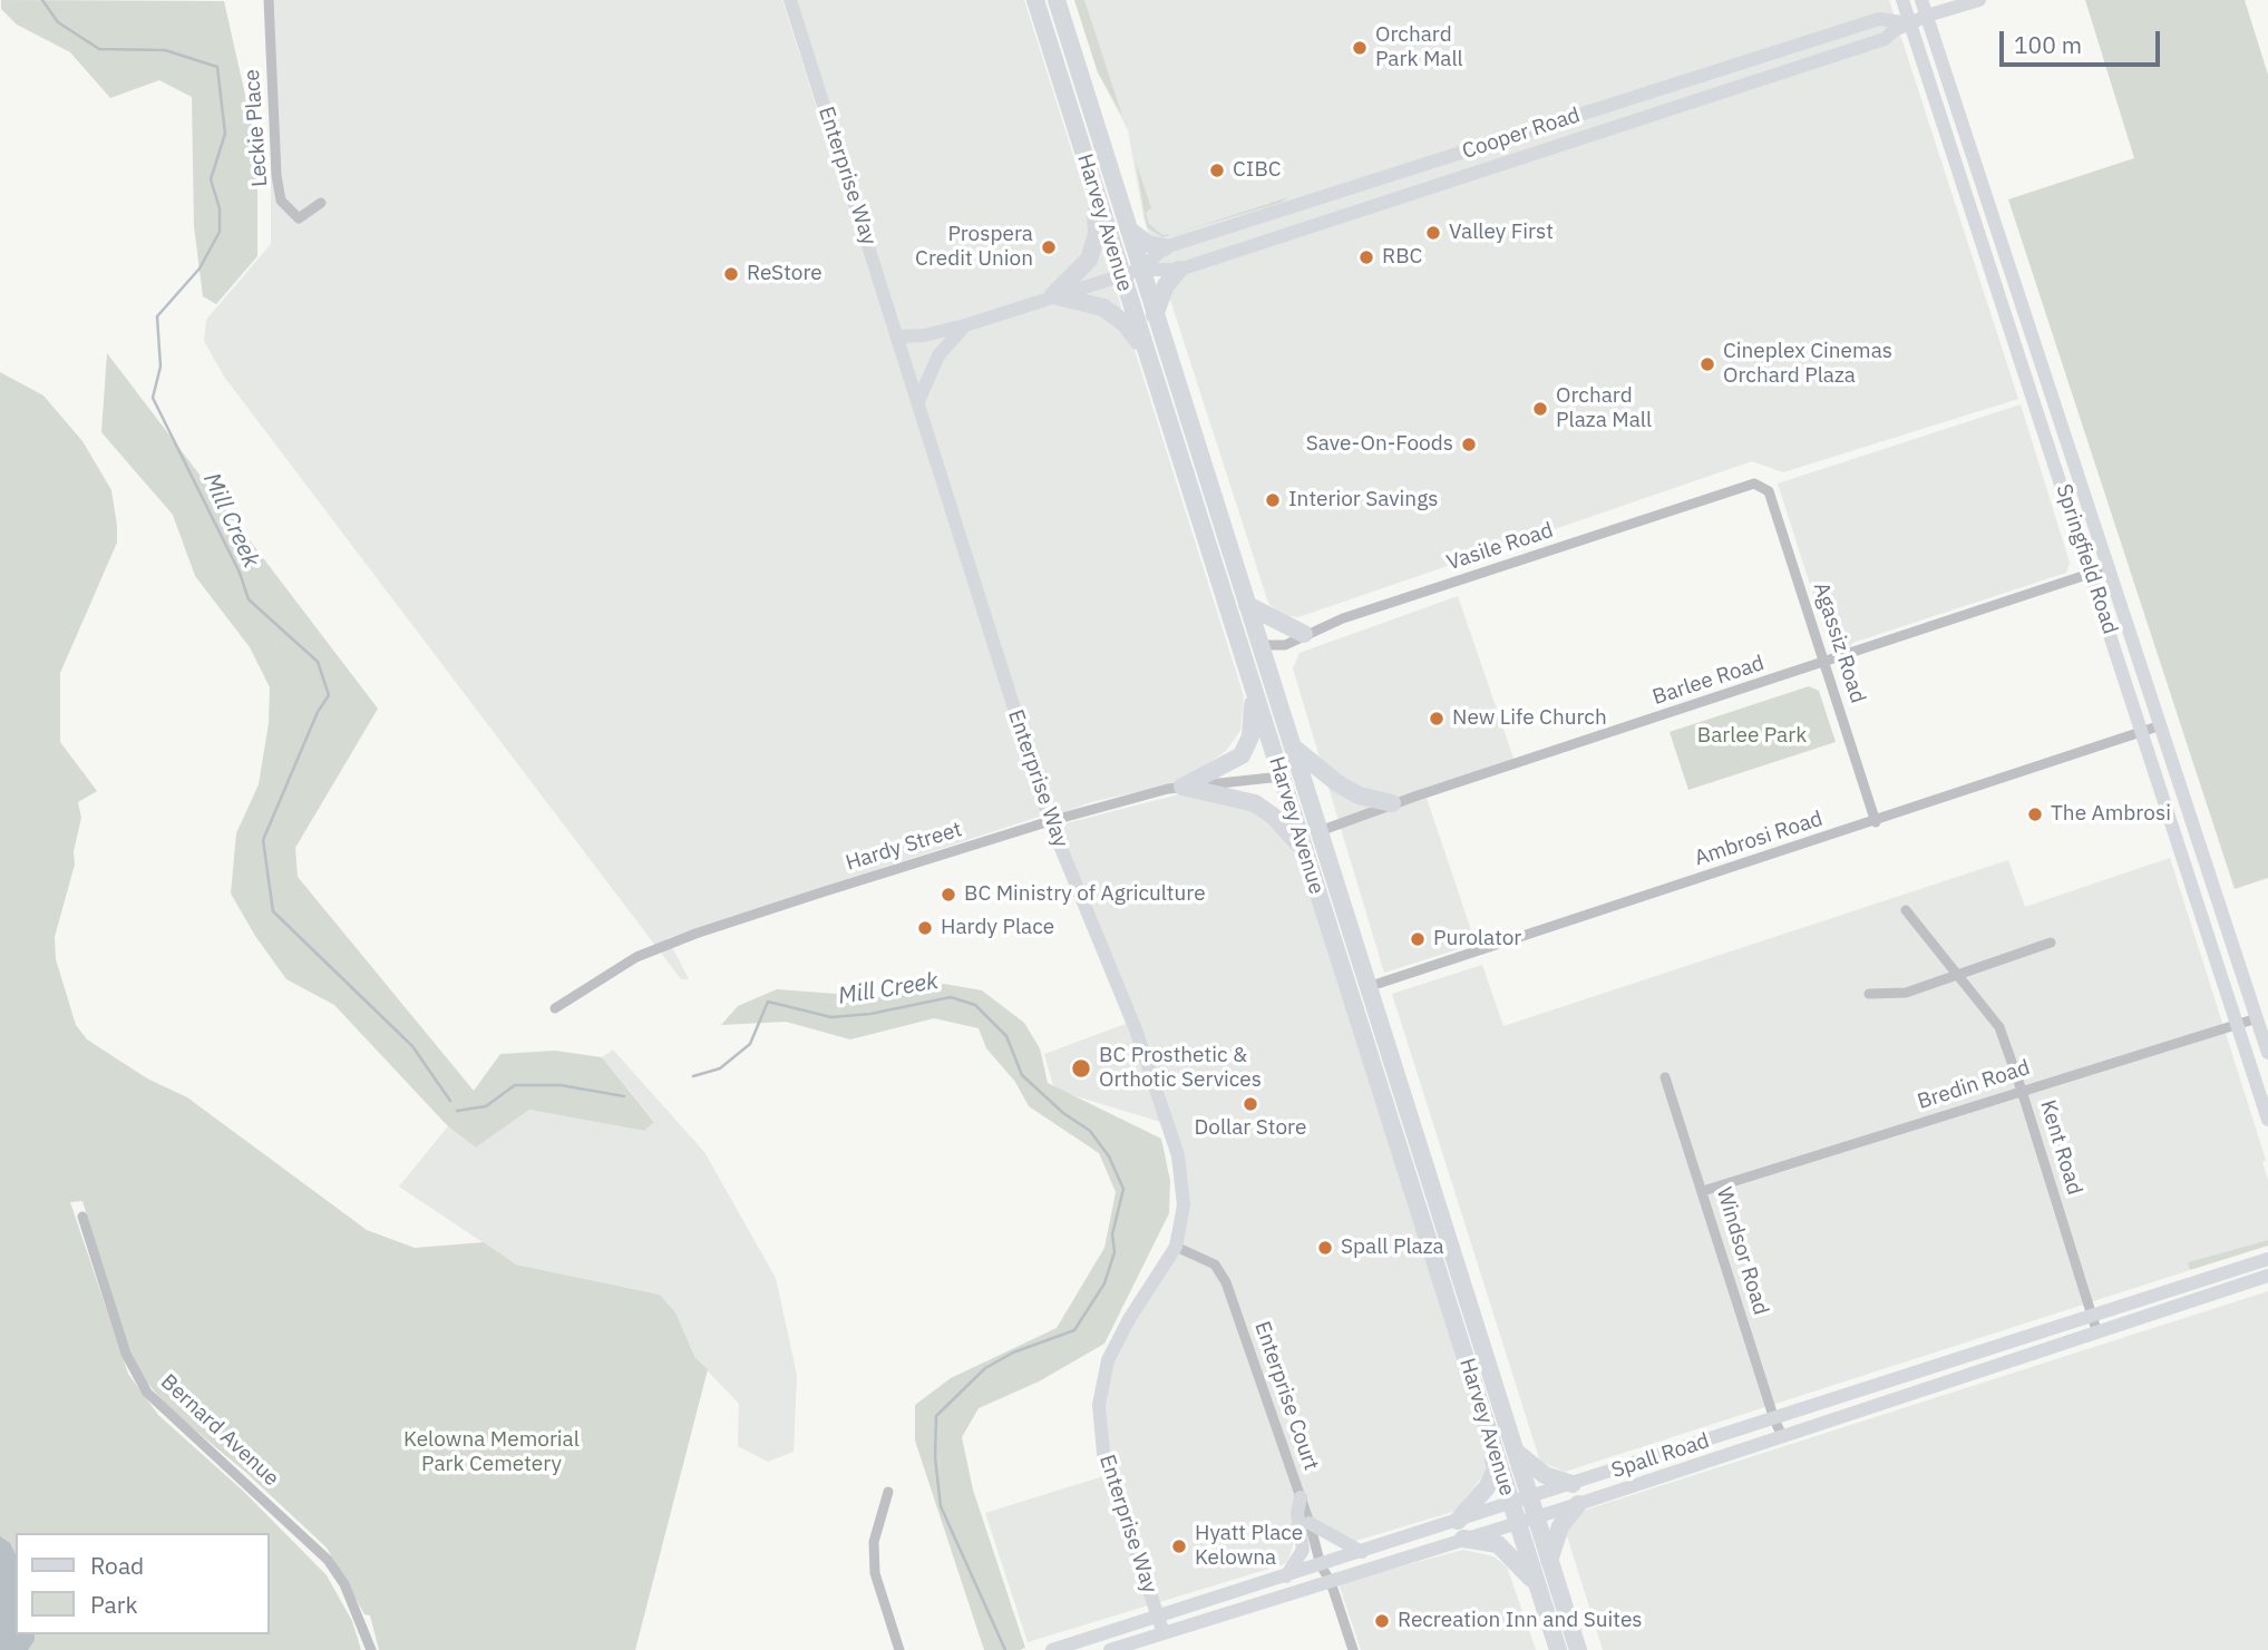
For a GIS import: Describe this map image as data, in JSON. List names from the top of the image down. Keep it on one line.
{"streets":{"highway":["Harvey Avenue"],"main road":["Cooper Road","Enterprise Way","Springfield Road","Spall Road"],"street":["Leckie Place","Vasile Road","Agassiz Road","Barlee Road","Ambrosi Road","Hardy Street","Bredin Road","Kent Road","Windsor Road","Enterprise Court","Bernard Avenue"]},"crossings":[["Cooper Road","Enterprise Way"],["Cooper Road","Harvey Avenue"],["Cooper Road","Springfield Road"],["Enterprise Way","Hardy Street"],["Enterprise Way","Enterprise Court"],["Enterprise Way","Spall Road"],["Harvey Avenue","Vasile Road"],["Harvey Avenue","Barlee Road"],["Harvey Avenue","Ambrosi Road"],["Harvey Avenue","Hardy Street"],["Harvey Avenue","Spall Road"],["Vasile Road","Agassiz Road"],["Springfield Road","Barlee Road"],["Springfield Road","Ambrosi Road"],["Springfield Road","Bredin Road"],["Agassiz Road","Barlee Road"],["Agassiz Road","Ambrosi Road"],["Bredin Road","Kent Road"],["Bredin Road","Windsor Road"],["Kent Road","Spall Road"],["Windsor Road","Spall Road"],["Enterprise Court","Spall Road"]],"water":["Mill Creek"],"parks":["Barlee Park","Kelowna Memorial Park Cemetery"],"places":["Orchard Park Mall","CIBC","Valley First","Prospera Credit Union","RBC","ReStore","Cineplex Cinemas Orchard Plaza","Orchard Plaza Mall","Save-On-Foods","Interior Savings","New Life Church","The Ambrosi","BC Ministry of Agriculture","Hardy Place","Purolator","BC Prosthetic & Orthotic Services","Dollar Store","Spall Plaza","Hyatt Place Kelowna","Recreation Inn and Suites"],"legend":["Road","Park"],"scale_bar":"100 m"}
